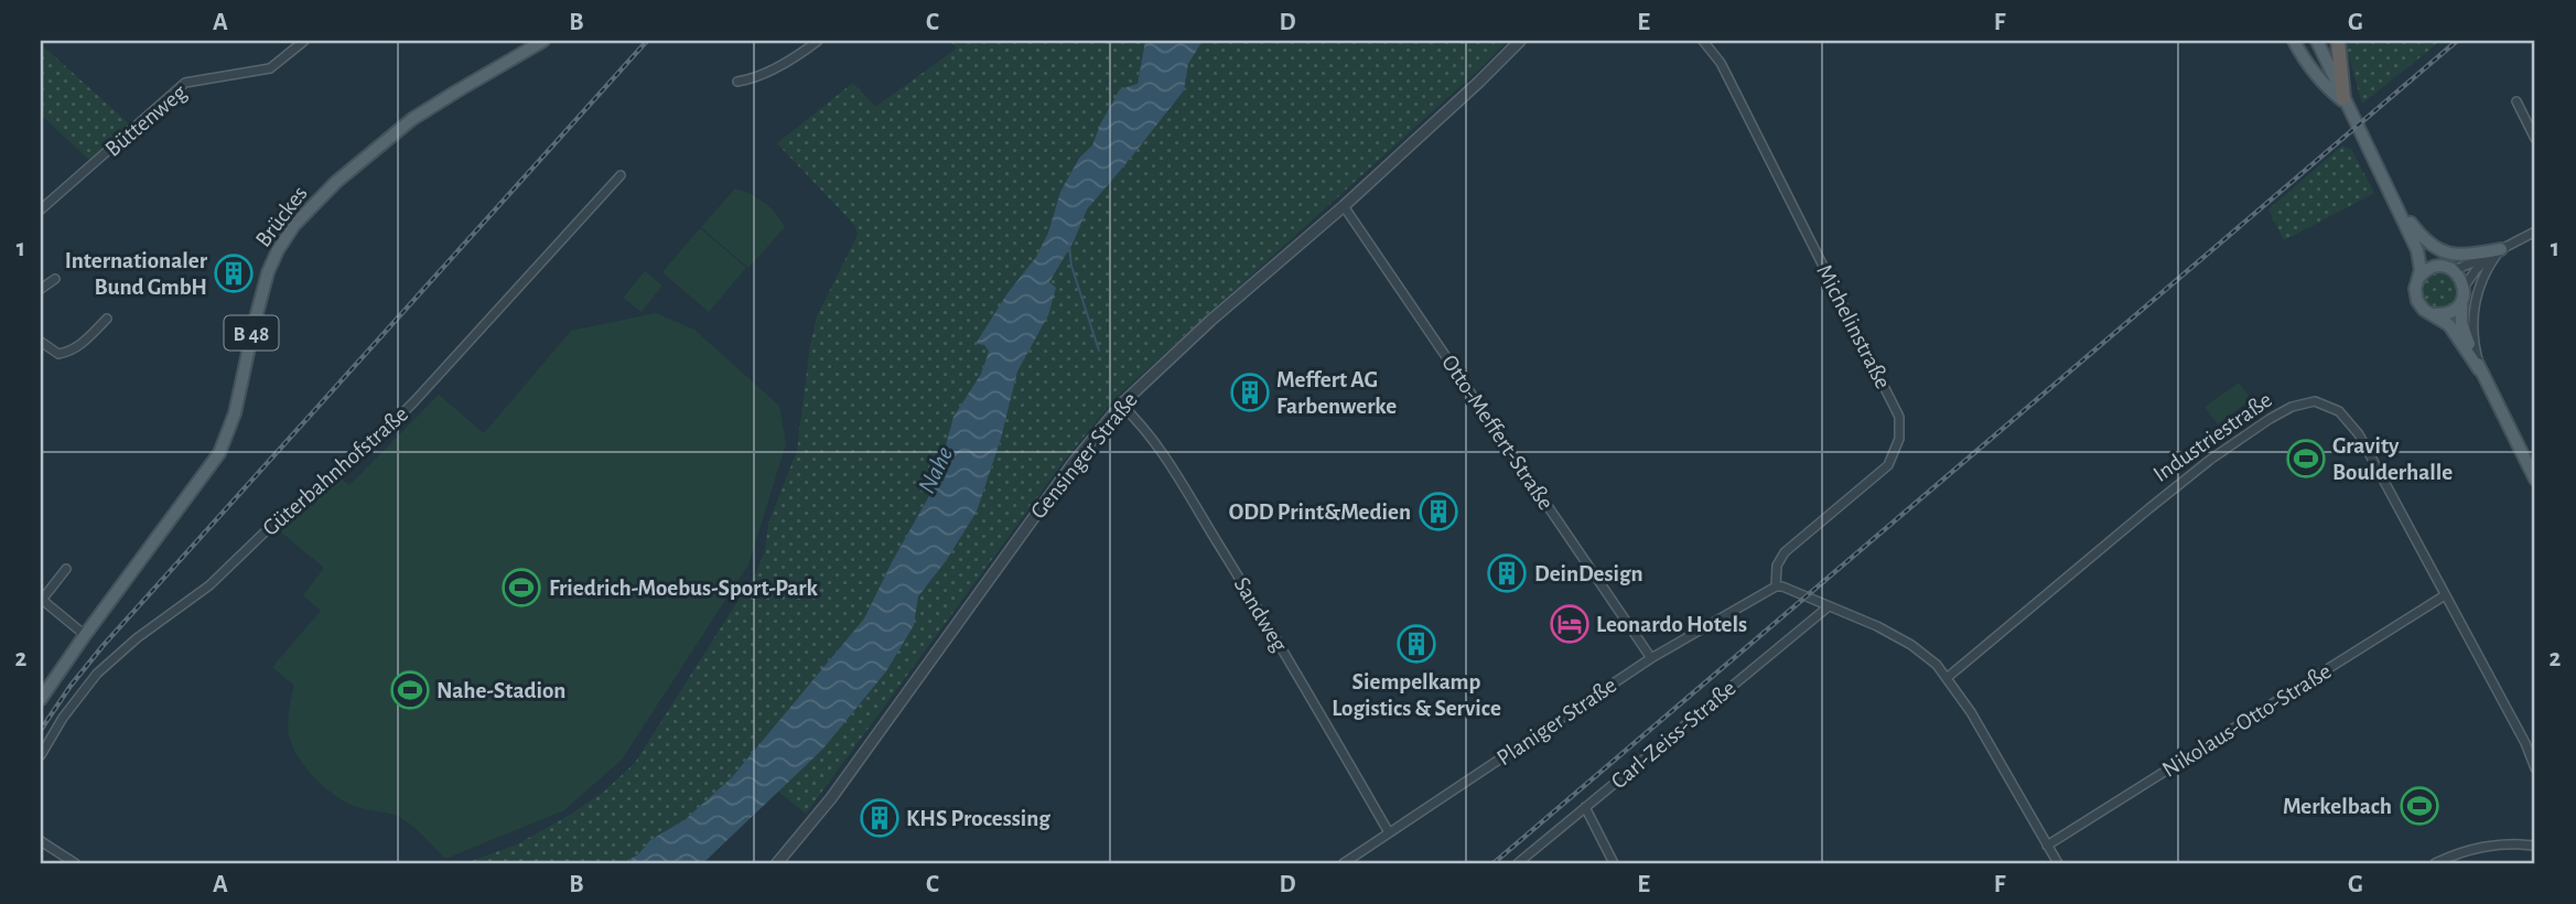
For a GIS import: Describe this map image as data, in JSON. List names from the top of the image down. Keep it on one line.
{"streets":{"main road":["Brückes","B 48"],"street":["Büttenweg","Michelinstraße","Otto-Meffert-Straße","Industriestraße","Gensinger Straße","Güterbahnhofstraße","Sandweg","Nikolaus-Otto-Straße","Planiger Straße","Carl-Zeiss-Straße"]},"crossings":[["Michelinstraße","Planiger Straße"],["Otto-Meffert-Straße","Gensinger Straße"],["Otto-Meffert-Straße","Planiger Straße"],["Industriestraße","Nikolaus-Otto-Straße"],["Gensinger Straße","Sandweg"],["Sandweg","Planiger Straße"]],"water":["Nahe"],"places":{"building":["Internationaler Bund GmbH","Meffert AG Farbenwerke","ODD Print&Medien","DeinDesign","Siempelkamp Logistics & Service","KHS Processing"],"sports":["Gravity Boulderhalle","Friedrich-Moebus-Sport-Park","Nahe-Stadion","Merkelbach"],"hotel":["Leonardo Hotels"]},"grid":{"columns":["A","B","C","D","E","F","G"],"rows":["1","2"]}}
